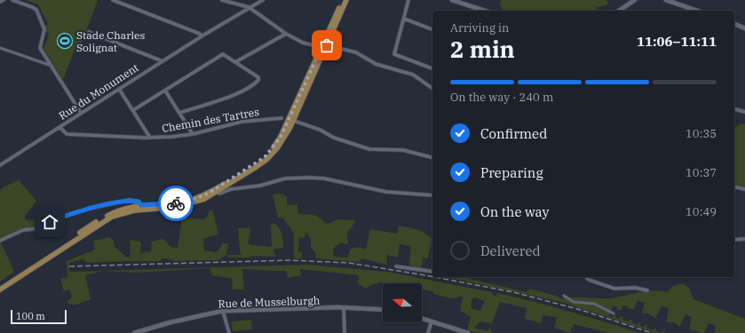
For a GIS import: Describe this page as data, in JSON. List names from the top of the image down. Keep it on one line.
{"streets":{"street":["Rue du Monument","Chemin des Tartres","Rue de Musselburgh"]},"crossings":[["Rue du Monument","Chemin des Tartres"]],"places":{"sports":["Stade Charles Solignat"]},"scale_bar":"100 m","north":"left","page":{"heading":["2 min","Arriving in","11:06–11:11"],"bar":"On the way · 240 m","list":[["Confirmed","10:35"],["Preparing","10:37"],["On the way","10:49"],"Delivered"],"scale":"100 m"}}
